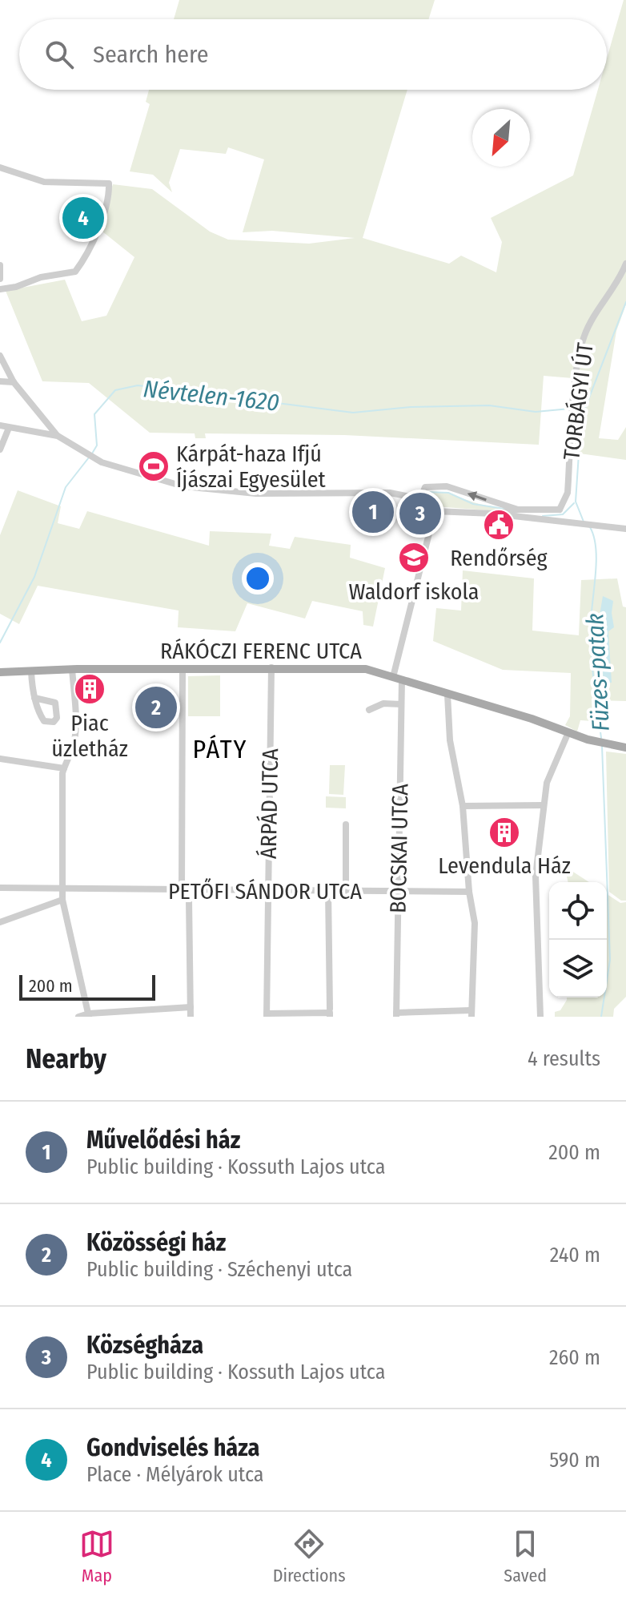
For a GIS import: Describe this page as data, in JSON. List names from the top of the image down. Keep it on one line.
{"streets":{"main road":["RÁKÓCZI FERENC UTCA"],"street":["TORBÁGYI ÚT","ÁRPÁD UTCA","BOCSKAI UTCA","PETŐFI SÁNDOR UTCA"]},"crossings":[["RÁKÓCZI FERENC UTCA","ÁRPÁD UTCA"],["RÁKÓCZI FERENC UTCA","BOCSKAI UTCA"],["ÁRPÁD UTCA","PETŐFI SÁNDOR UTCA"],["BOCSKAI UTCA","PETŐFI SÁNDOR UTCA"]],"districts":["PÁTY"],"water":["Névtelen-1620","Füzes-patak"],"places":{"sports":["Kárpát-haza Ifjú Íjászai Egyesület"],"public building":["Rendőrség"],"school or university":["Waldorf iskola"],"building":["Piac üzletház","Levendula Ház"]},"scale_bar":"200 m","north":"bottom left","page":{"search":"Search here","pins":["4","1","3","2"],"scale":"200 m","heading":["Nearby","4 results"],"list":[{"mark":"1","name":"Művelődési ház","note":"Public building · Kossuth Lajos utca","value":"200 m"},{"mark":"2","name":"Közösségi ház","note":"Public building · Széchenyi utca","value":"240 m"},{"mark":"3","name":"Községháza","note":"Public building · Kossuth Lajos utca","value":"260 m"},{"mark":"4","name":"Gondviselés háza","note":"Place · Mélyárok utca","value":"590 m"}],"nav":["Map","Directions","Saved"]}}
